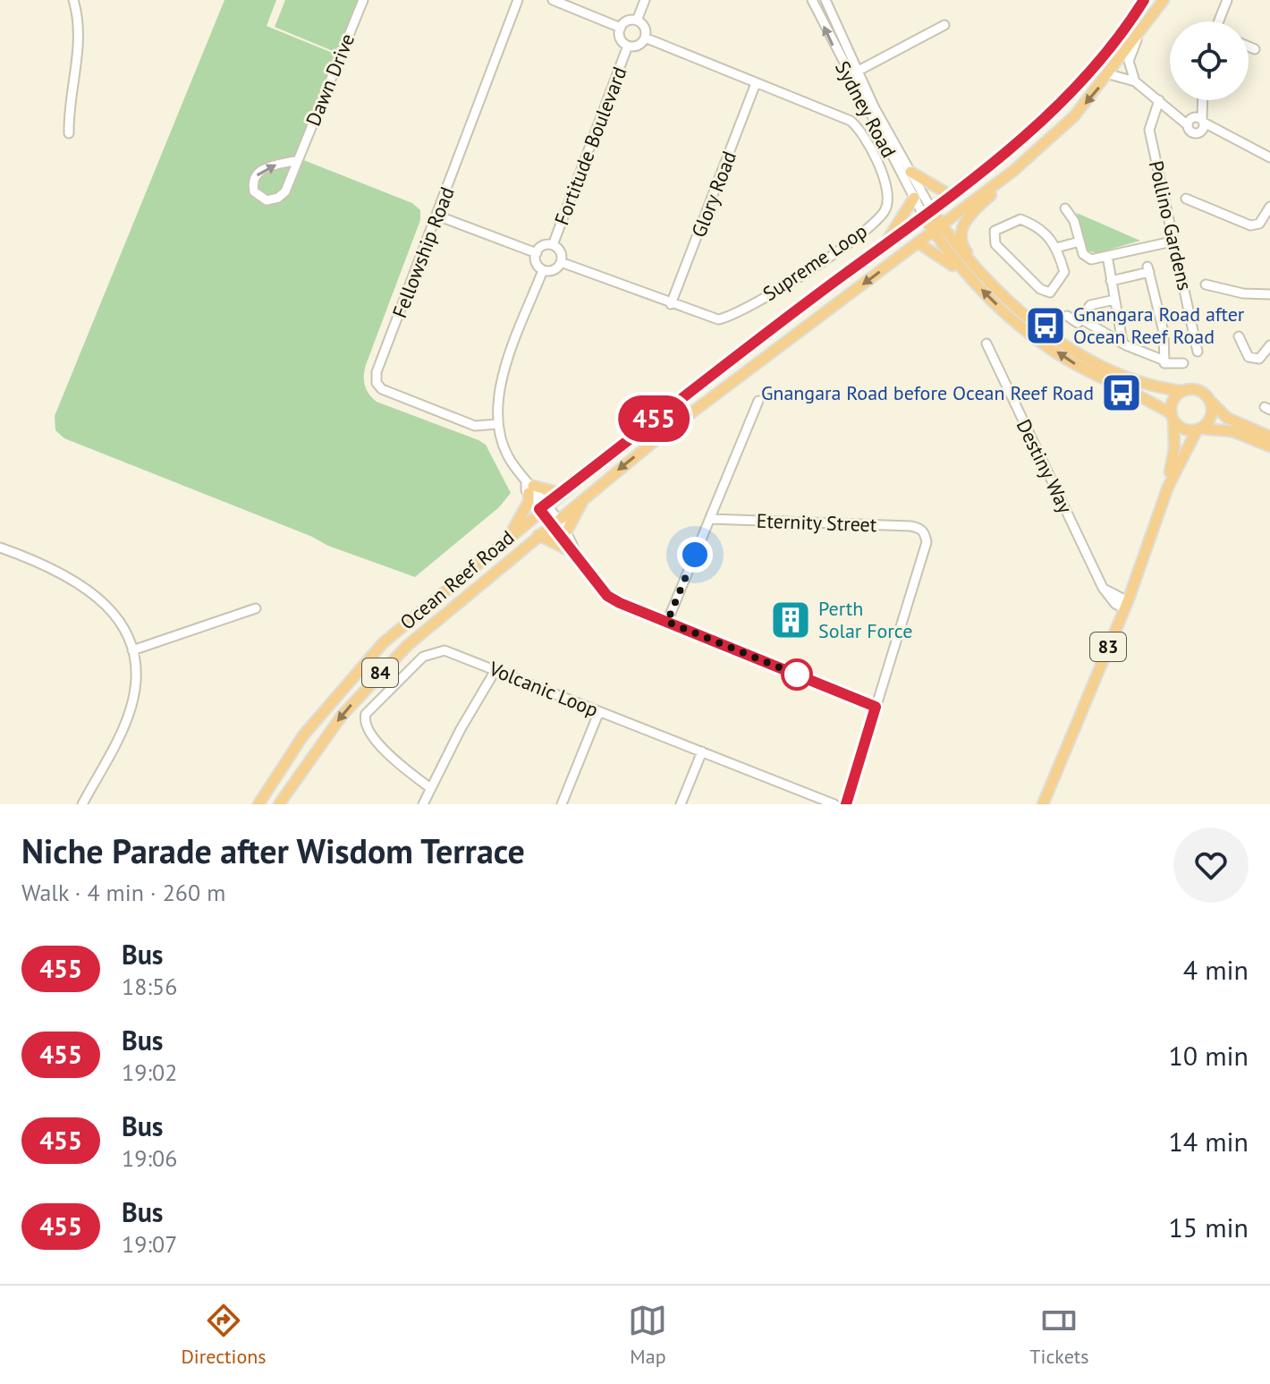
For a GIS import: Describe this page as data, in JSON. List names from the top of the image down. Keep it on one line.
{"streets":{"main road":["Ocean Reef Road","83","84"],"street":["Dawn Drive","Sydney Road","Fortitude Boulevard","Glory Road","Pollino Gardens","Fellowship Road","Supreme Loop","Destiny Way","Eternity Street","Volcanic Loop"]},"crossings":[["Sydney Road","Ocean Reef Road"],["Fortitude Boulevard","Supreme Loop"],["Glory Road","Supreme Loop"],["Destiny Way","83"],["Ocean Reef Road","84"]],"places":{"bus stop":["Gnangara Road after Ocean Reef Road","Gnangara Road before Ocean Reef Road"],"building":["Perth Solar Force"]},"lines":["bus line 455"],"page":{"on_map":"455","heading":["Niche Parade after Wisdom Terrace","Walk · 4 min · 260 m"],"list":[{"mark":"455","name":"Bus","note":"18:56","value":"4 min"},{"mark":"455","name":"Bus","note":"19:02","value":"10 min"},{"mark":"455","name":"Bus","note":"19:06","value":"14 min"},{"mark":"455","name":"Bus","note":"19:07","value":"15 min"}],"tabs":["Directions","Map","Tickets"]}}
